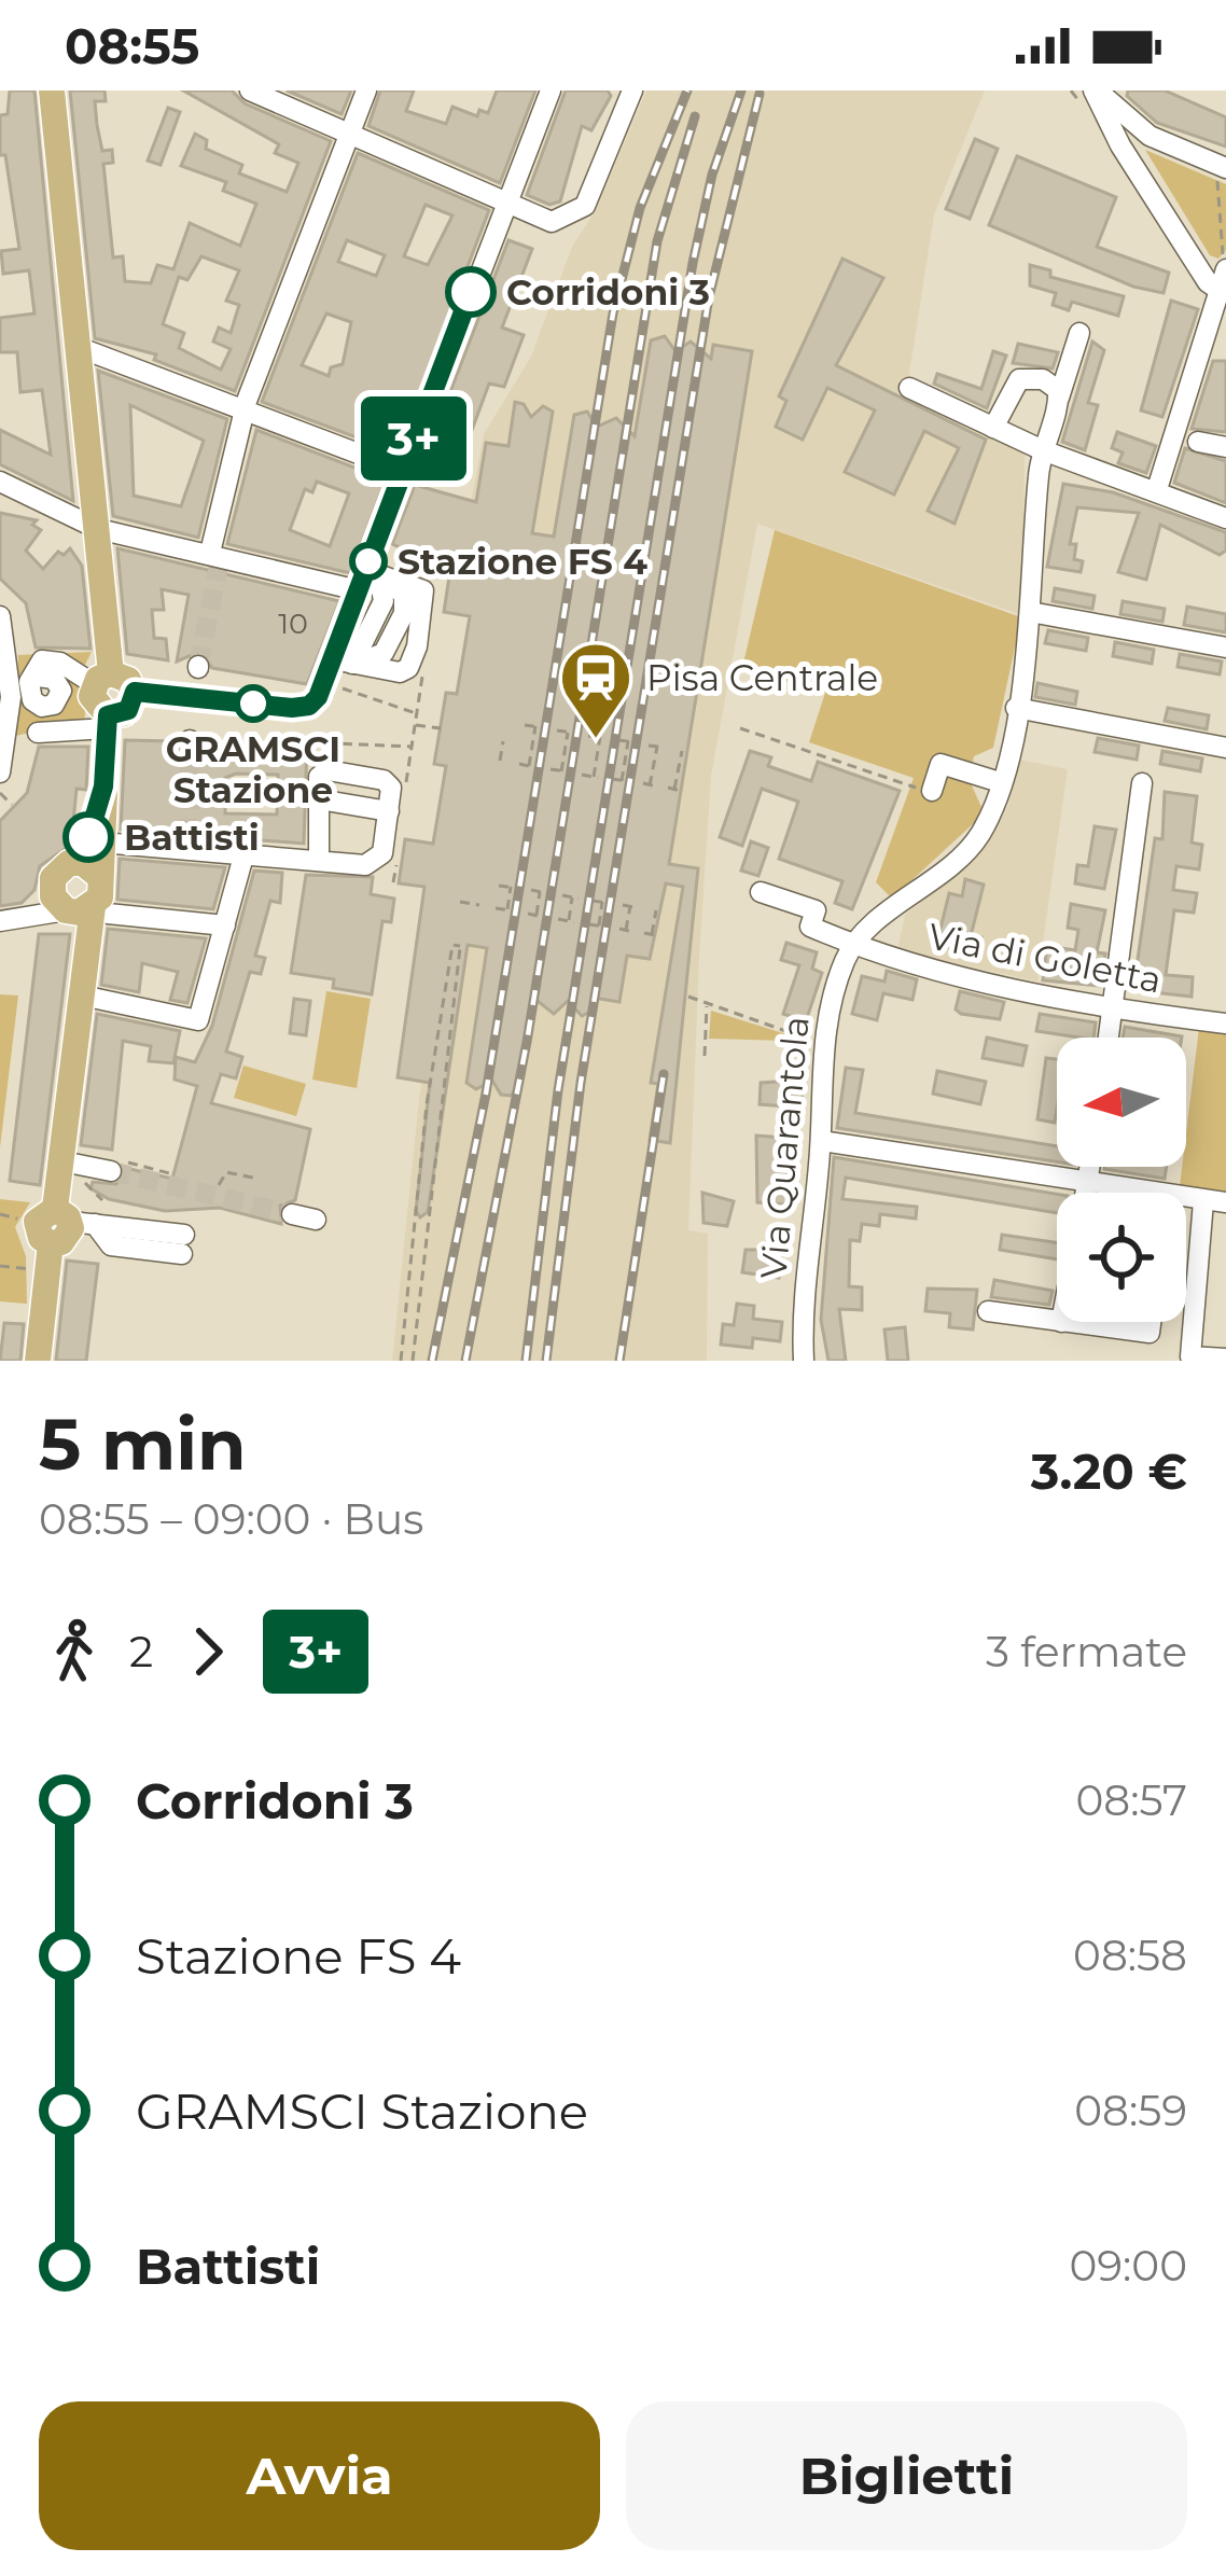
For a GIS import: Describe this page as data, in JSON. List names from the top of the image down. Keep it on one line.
{"streets":{"street":["Via di Goletta","Via Quarantola"]},"crossings":[["Via di Goletta","Via Quarantola"]],"places":{"other":["Corridoni 3","Stazione FS 4","GRAMSCI Stazione","Battisti"],"station":["Pisa Centrale"]},"lines":["bus line 3+"],"house_numbers":["10"],"north":"left","page":{"status":"08:55","on_map":"3+","heading":["5 min","08:55 – 09:00 · Bus","3.20 €"],"legs":["2","3+","3 fermate"],"list":[{"name":"Corridoni 3","value":"08:57"},{"name":"Stazione FS 4","value":"08:58"},{"name":"GRAMSCI Stazione","value":"08:59"},{"name":"Battisti","value":"09:00"}],"buttons":["Avvia","Biglietti"]}}
